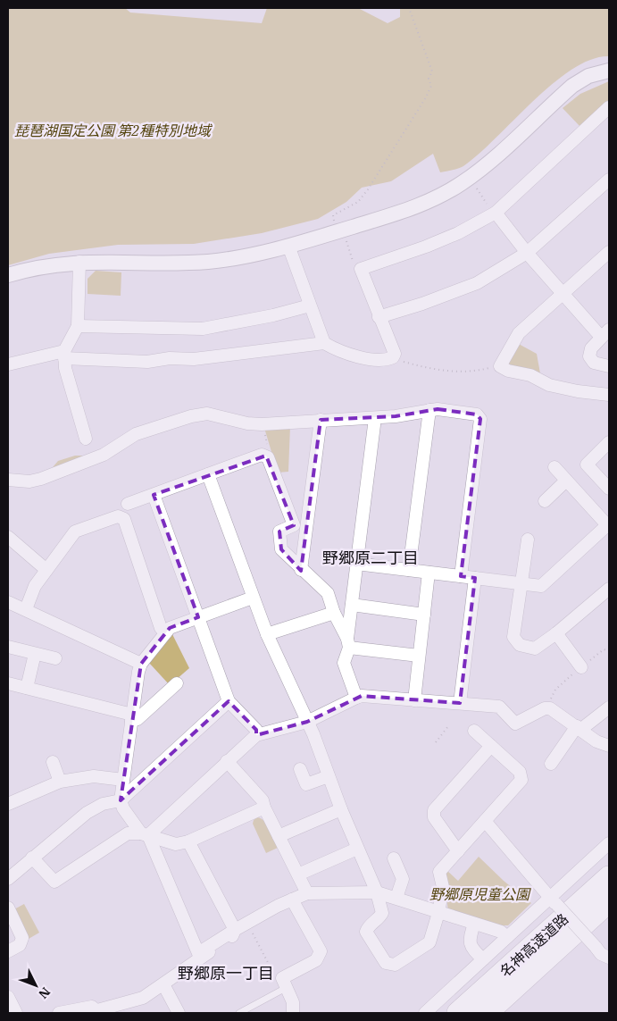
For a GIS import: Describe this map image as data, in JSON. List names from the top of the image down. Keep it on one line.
{"streets":{"highway":["名神高速道路"]},"districts":["野郷原二丁目","野郷原一丁目"],"parks":["琵琶湖国定公園 第2種特別地域","野郷原児童公園"],"north":"bottom right"}
